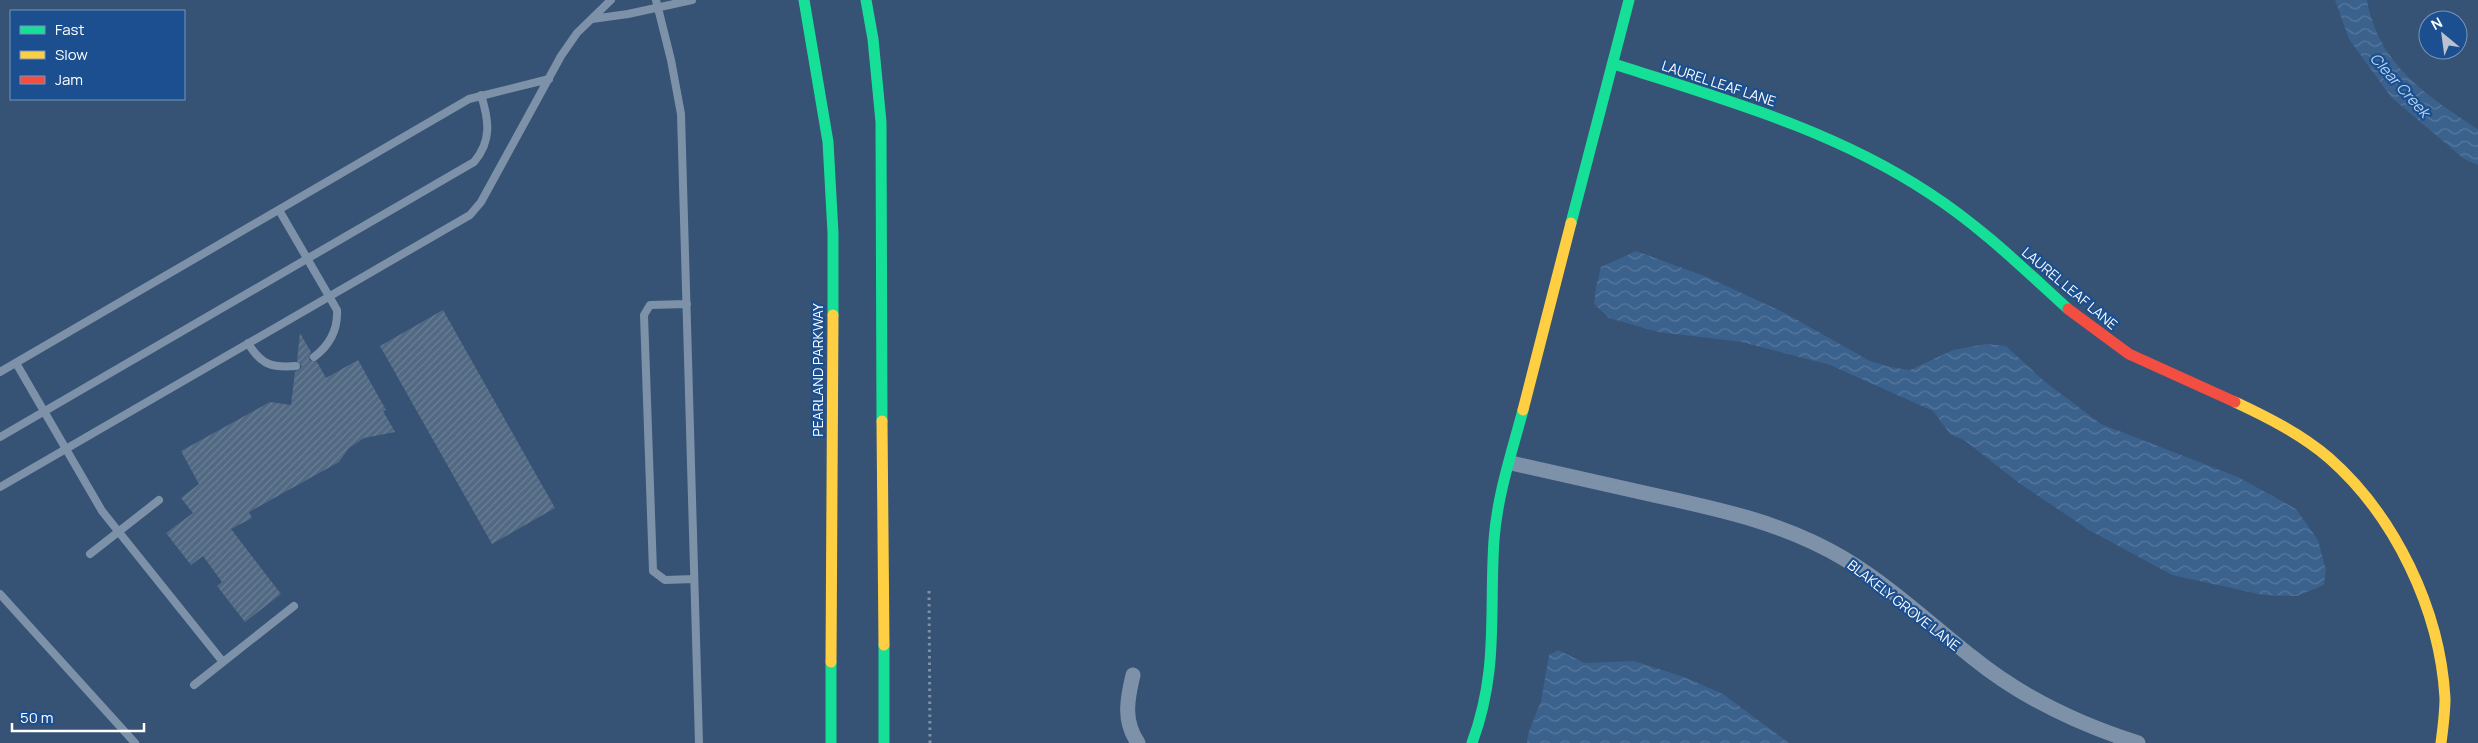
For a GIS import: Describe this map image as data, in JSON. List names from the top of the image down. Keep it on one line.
{"streets":{"street":["LAUREL LEAF LANE","PEARLAND PARKWAY","BLAKELY GROVE LANE"]},"water":["Clear Creek"],"legend":["Fast","Slow","Jam"],"scale_bar":"50 m","north":"top left"}
